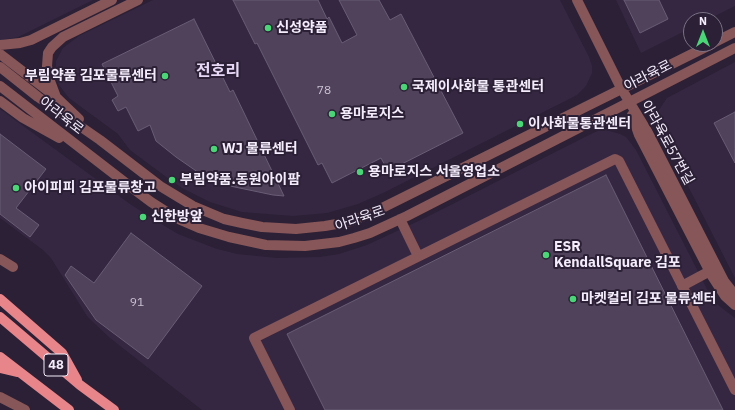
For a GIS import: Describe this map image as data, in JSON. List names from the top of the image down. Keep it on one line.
{"streets":{"main road":["48"],"street":["아라육로","아라육로57번길"]},"crossings":[["아라육로","아라육로57번길"]],"districts":["전호리"],"places":["신성약품","부림약품 김포물류센터","국제이사화물 통관센터","용마로지스","이사화물통관센터","WJ 물류센터","용마로지스 서울영업소","부림약품.동원아이팜","아이피피 김포물류창고","신한방앞","ESR KendallSquare 김포","마켓컬리 김포 물류센터"],"house_numbers":["78","91"],"north":"top"}
